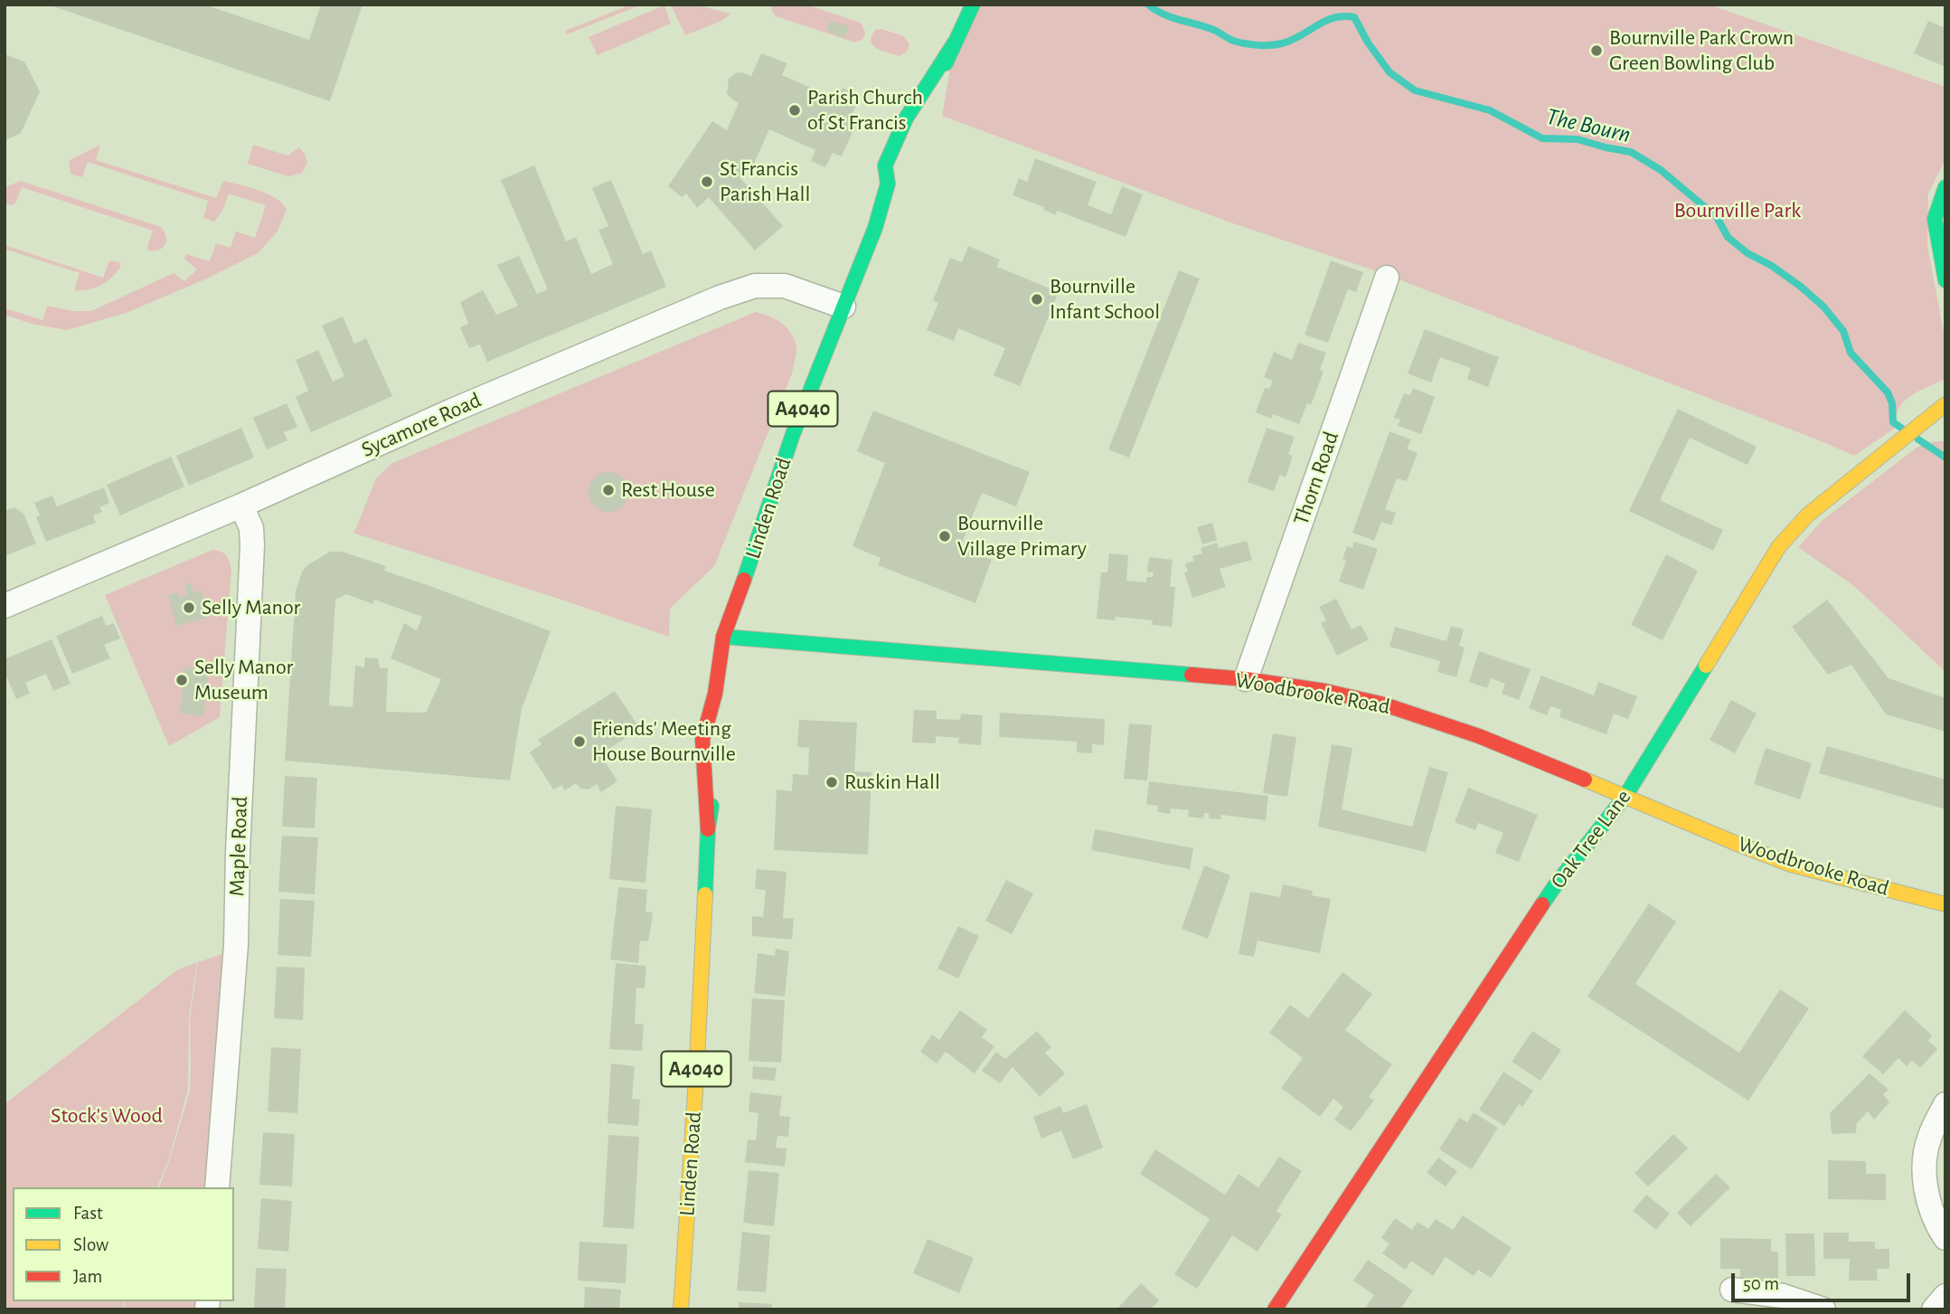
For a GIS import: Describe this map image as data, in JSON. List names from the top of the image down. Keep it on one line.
{"streets":{"main road":["A4040","Linden Road","Woodbrooke Road","Oak Tree Lane"],"street":["Sycamore Road","Thorn Road","Maple Road"]},"crossings":[["Sycamore Road","Linden Road"],["Sycamore Road","Maple Road"],["Thorn Road","Woodbrooke Road"],["Linden Road","Woodbrooke Road"],["Woodbrooke Road","Oak Tree Lane"]],"water":["The Bourn"],"parks":["Bournville Park","Stock's Wood"],"places":["Bournville Park Crown Green Bowling Club","Parish Church of St Francis","St Francis Parish Hall","Bournville Infant School","Rest House","Bournville Village Primary","Selly Manor","Selly Manor Museum","Friends' Meeting House Bournville","Ruskin Hall"],"legend":["Fast","Slow","Jam"],"scale_bar":"50 m"}
